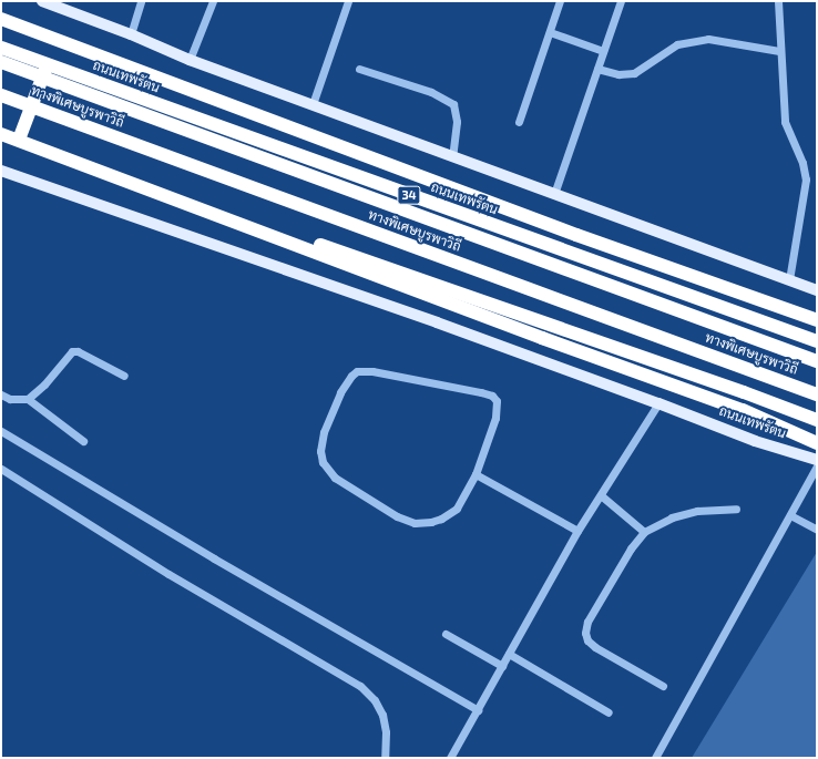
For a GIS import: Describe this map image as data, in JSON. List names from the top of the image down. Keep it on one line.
{"streets":{"highway":["ถนนเทพรัตน","ทางพิเศษบูรพาวิถี","34"]}}
